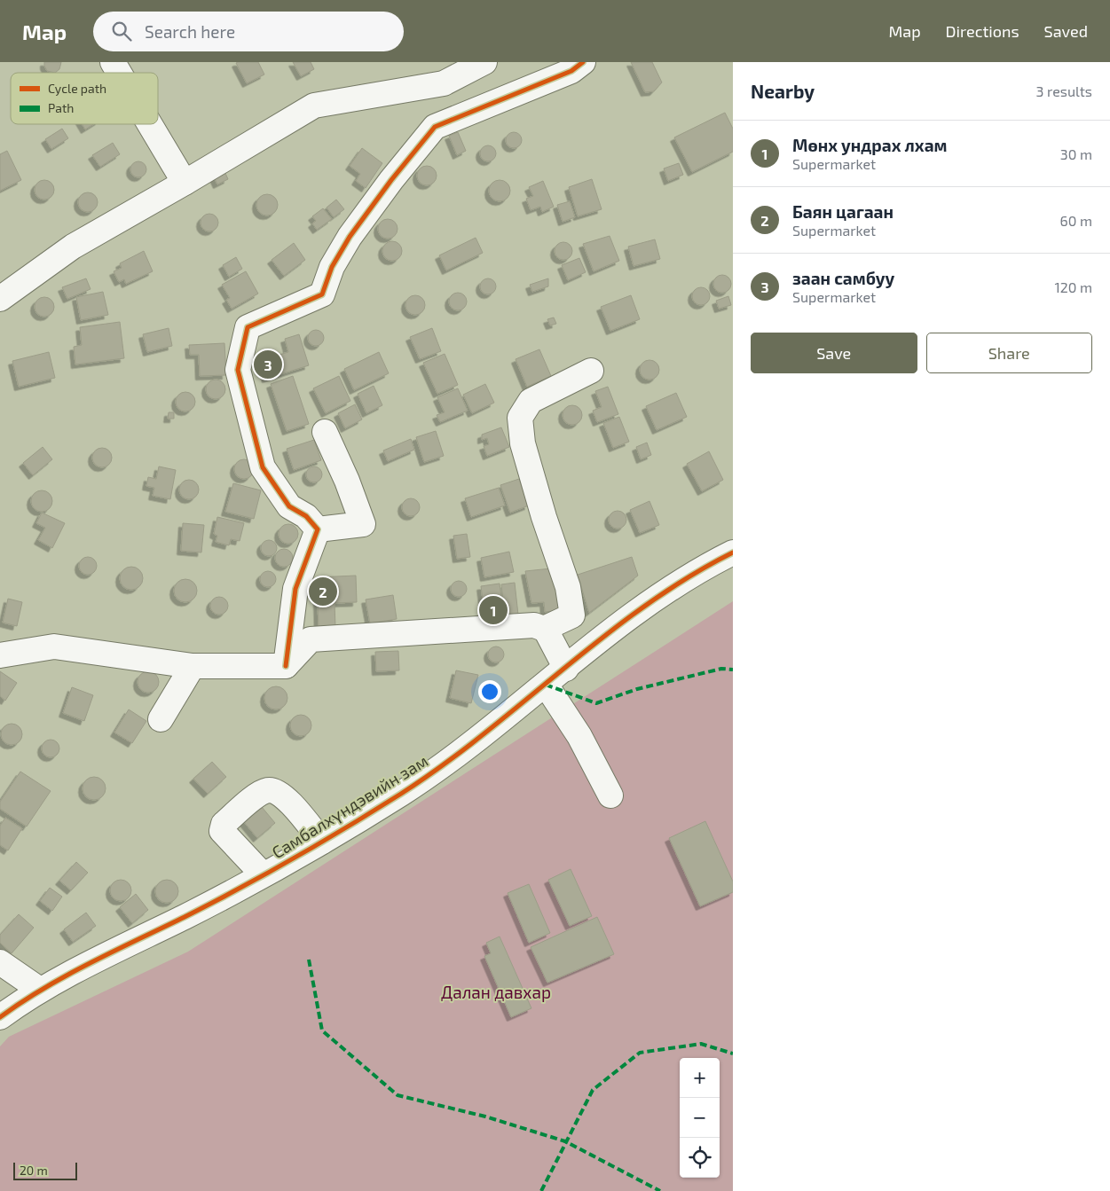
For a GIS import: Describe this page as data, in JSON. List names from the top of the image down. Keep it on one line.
{"streets":{"street":["Самбалхүндэвийн зам"]},"parks":["Далан давхар"],"legend":["Cycle path","Path"],"scale_bar":"20 m","page":{"header":"Map","search":"Search here","nav":["Map","Directions","Saved"],"heading":["Nearby","3 results"],"list":[{"mark":"1","name":"Мөнх ундрах лхам","note":"Supermarket","value":"30 m"},{"mark":"2","name":"Баян цагаан","note":"Supermarket","value":"60 m"},{"mark":"3","name":"заан самбуу","note":"Supermarket","value":"120 m"}],"buttons":["Save","Share"],"pins":["3","2","1"],"map_buttons":["+","−"],"scale":"20 m"}}
